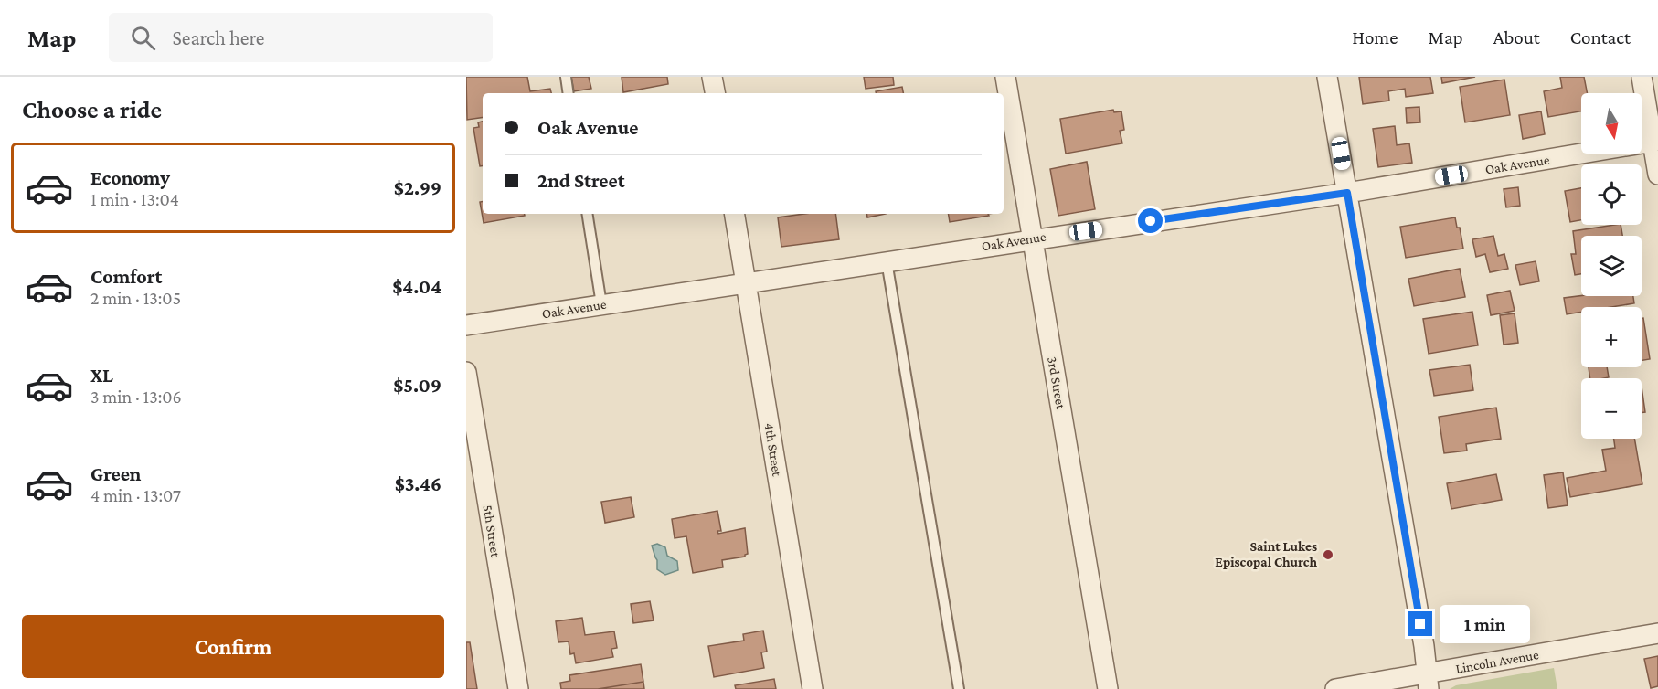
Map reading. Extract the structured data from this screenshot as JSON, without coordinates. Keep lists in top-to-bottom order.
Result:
{
  "streets": {
    "street": [
      "Oak Avenue",
      "3rd Street",
      "4th Street",
      "5th Street",
      "Lincoln Avenue"
    ]
  },
  "crossings": [
    ["Oak Avenue", "3rd Street"],
    ["Oak Avenue", "4th Street"]
  ],
  "places": ["Saint Lukes Episcopal Church"],
  "north": "bottom",
  "page": {
    "header": "Map",
    "search": "Search here",
    "nav": [
      "Home",
      "Map",
      "About",
      "Contact"
    ],
    "heading": "Choose a ride",
    "map_buttons": ["+", "−"],
    "banner": ["Oak Avenue", "2nd Street"],
    "list": [
      {
        "name": "Economy",
        "note": "1 min · 13:04",
        "value": "$2.99"
      },
      {
        "name": "Comfort",
        "note": "2 min · 13:05",
        "value": "$4.04"
      },
      {
        "name": "XL",
        "note": "3 min · 13:06",
        "value": "$5.09"
      },
      {
        "name": "Green",
        "note": "4 min · 13:07",
        "value": "$3.46"
      }
    ],
    "buttons": "Confirm",
    "bubble": "1 min"
  }
}
